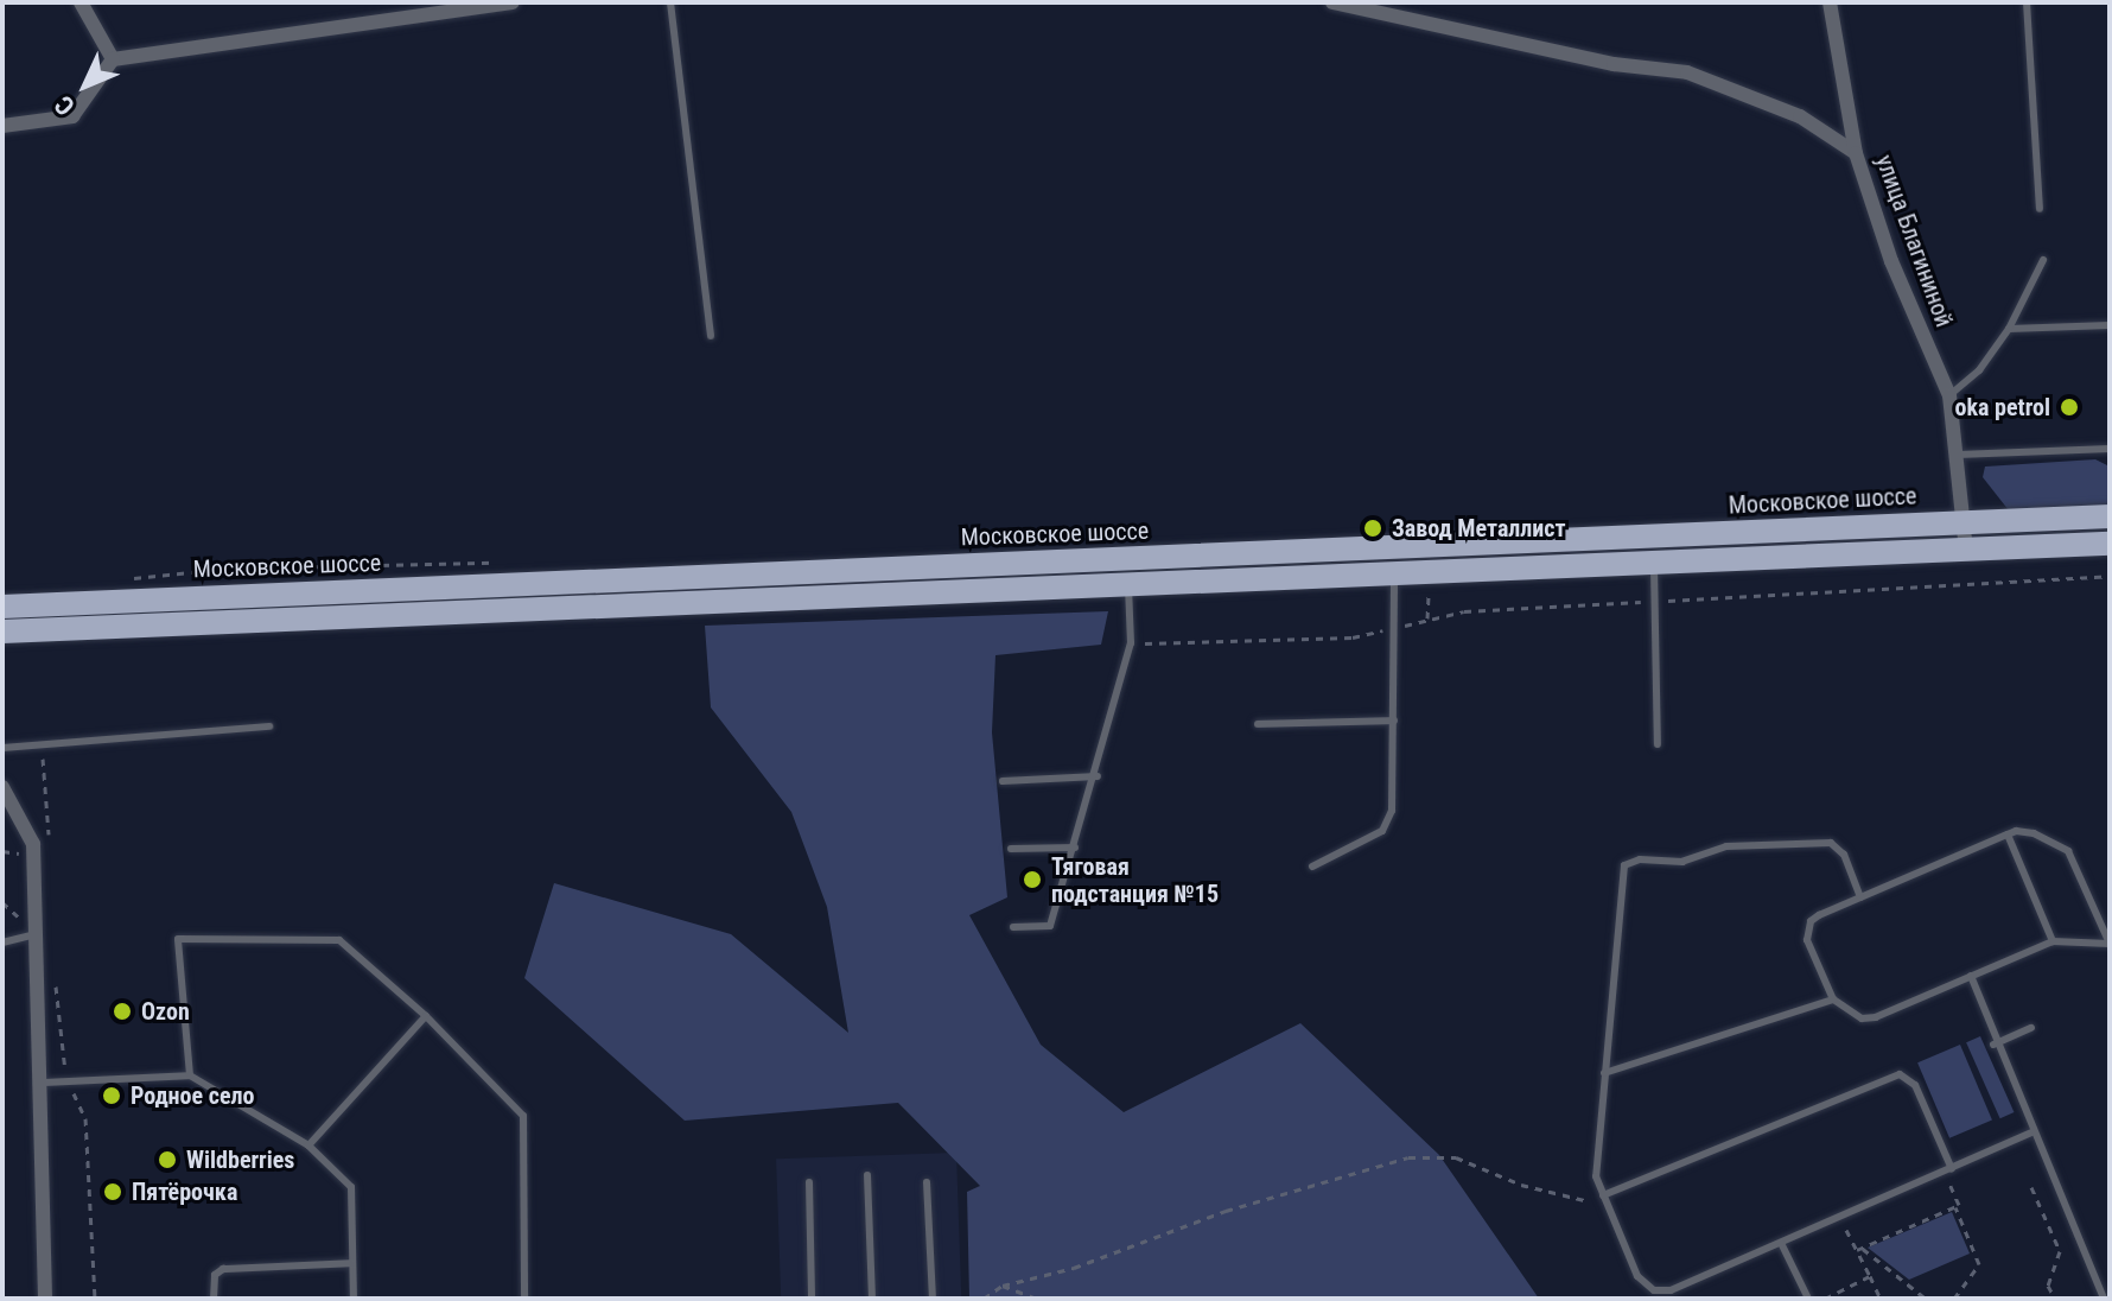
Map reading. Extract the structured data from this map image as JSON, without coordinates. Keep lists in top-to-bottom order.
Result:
{
  "streets": {
    "main road": ["Московское шоссе"],
    "street": ["улица Благининой"]
  },
  "crossings": [
    ["улица Благининой", "Московское шоссе"]
  ],
  "places": [
    "oka petrol",
    "Завод Металлист",
    "Тяговая подстанция №15",
    "Ozon",
    "Родное село",
    "Wildberries",
    "Пятёрочка"
  ],
  "north": "bottom left"
}
